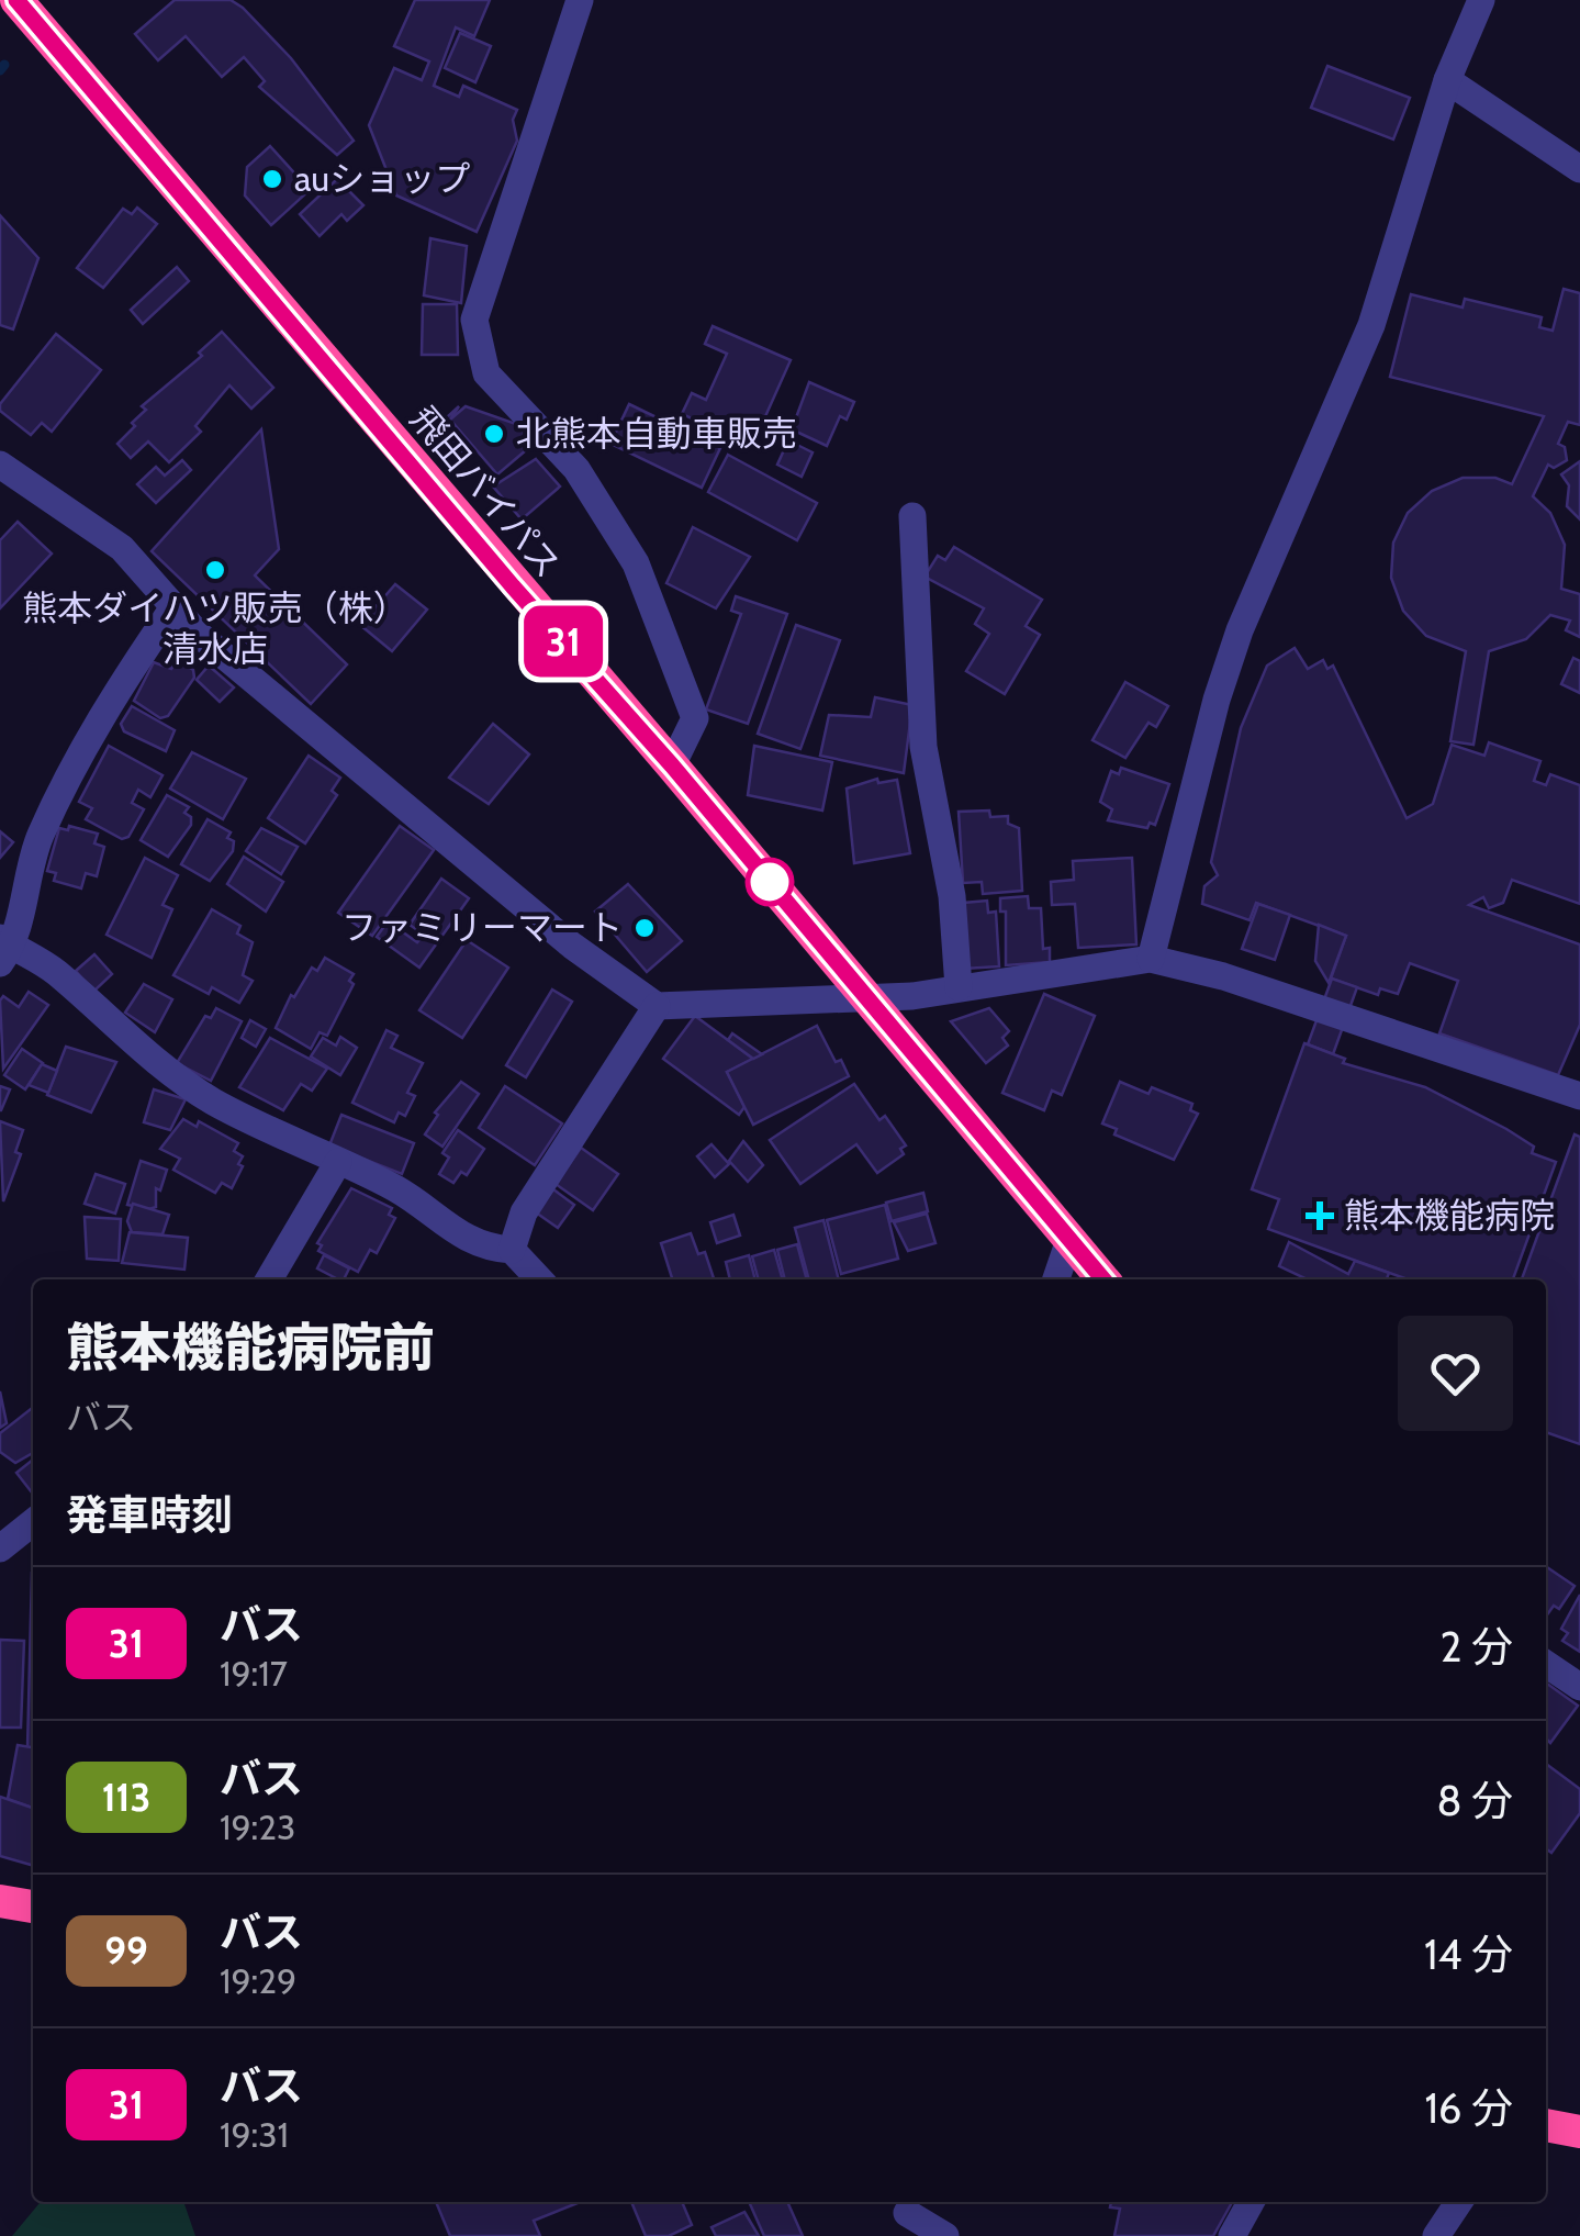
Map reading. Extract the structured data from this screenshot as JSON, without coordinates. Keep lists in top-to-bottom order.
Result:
{
  "streets": {
    "highway": ["飛田バイパス"]
  },
  "places": {
    "other": [
      "auショップ",
      "北熊本自動車販売",
      "熊本ダイハツ販売（株） 清水店",
      "ファミリーマート"
    ],
    "health": ["熊本機能病院"]
  },
  "lines": ["bus line 31"],
  "page": {
    "on_map": "31",
    "heading": [
      ["熊本機能病院前", "バス"],
      "発車時刻"
    ],
    "list": [
      {
        "mark": "31",
        "name": "バス",
        "note": "19:17",
        "value": "2 分"
      },
      {
        "mark": "113",
        "name": "バス",
        "note": "19:23",
        "value": "8 分"
      },
      {
        "mark": "99",
        "name": "バス",
        "note": "19:29",
        "value": "14 分"
      },
      {
        "mark": "31",
        "name": "バス",
        "note": "19:31",
        "value": "16 分"
      }
    ]
  }
}
